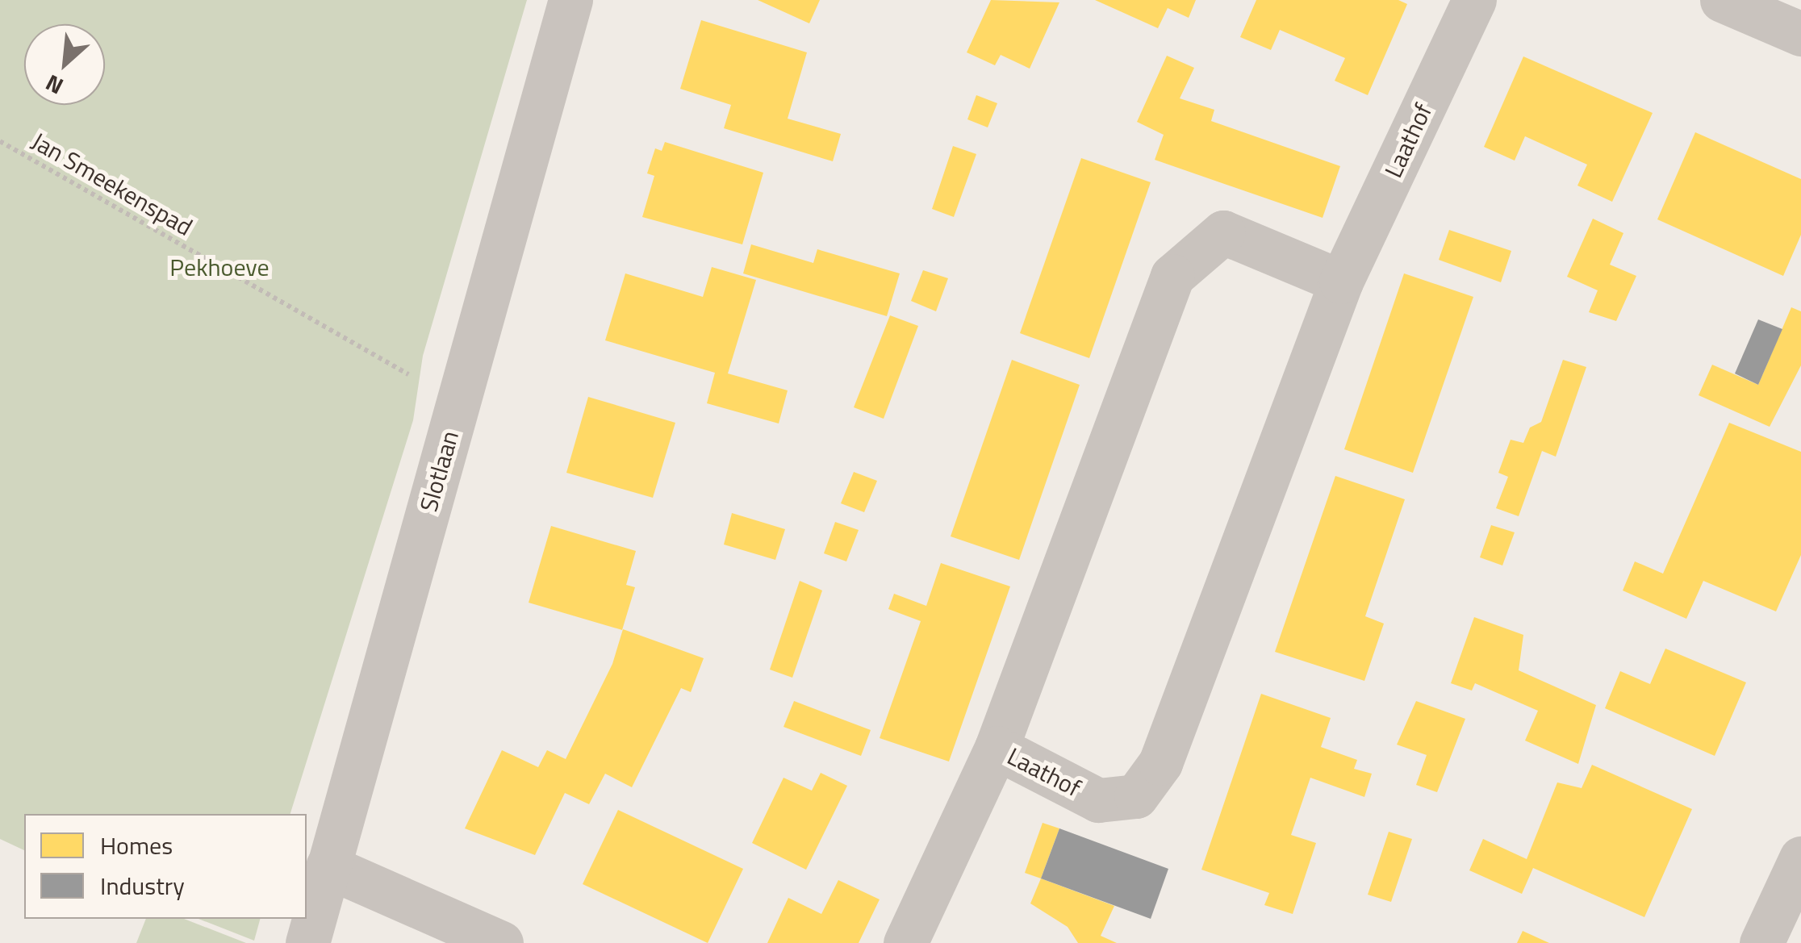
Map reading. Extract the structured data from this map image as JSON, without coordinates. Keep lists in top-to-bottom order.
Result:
{
  "streets": {
    "street": ["Laathof", "Slotlaan"],
    "path": ["Jan Smeekenspad"]
  },
  "crossings": [
    ["Jan Smeekenspad", "Slotlaan"]
  ],
  "parks": ["Pekhoeve"],
  "legend": ["Homes", "Industry"],
  "north": "bottom left"
}
